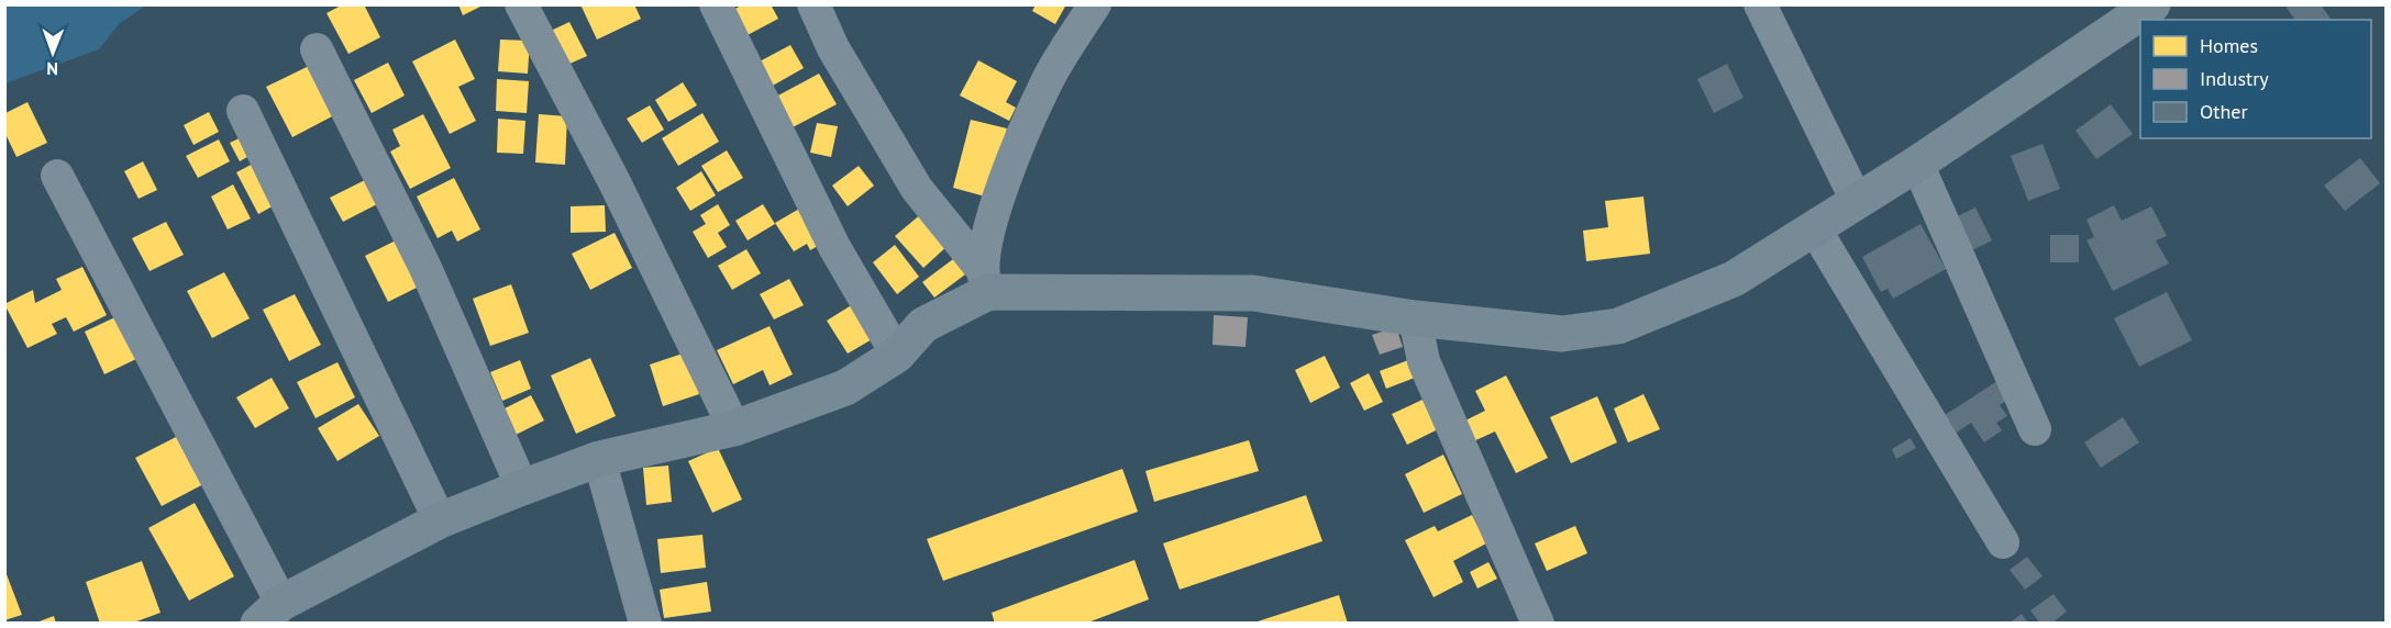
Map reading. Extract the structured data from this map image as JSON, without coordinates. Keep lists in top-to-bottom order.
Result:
{
  "legend": ["Homes", "Industry", "Other"],
  "north": "bottom"
}
